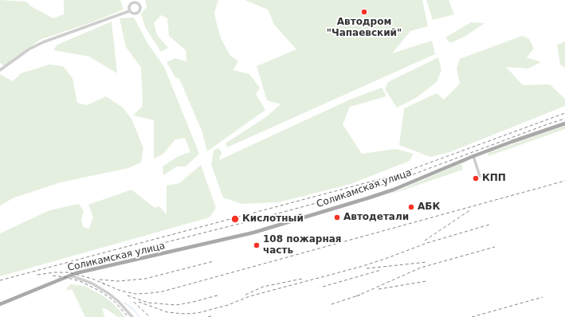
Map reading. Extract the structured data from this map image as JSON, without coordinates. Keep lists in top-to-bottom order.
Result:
{
  "streets": {
    "main road": ["Соликамская улица"]
  },
  "places": [
    "Автодром \"Чапаевский\"",
    "КПП",
    "АБК",
    "Автодетали",
    "Кислотный",
    "108 пожарная часть"
  ]
}
